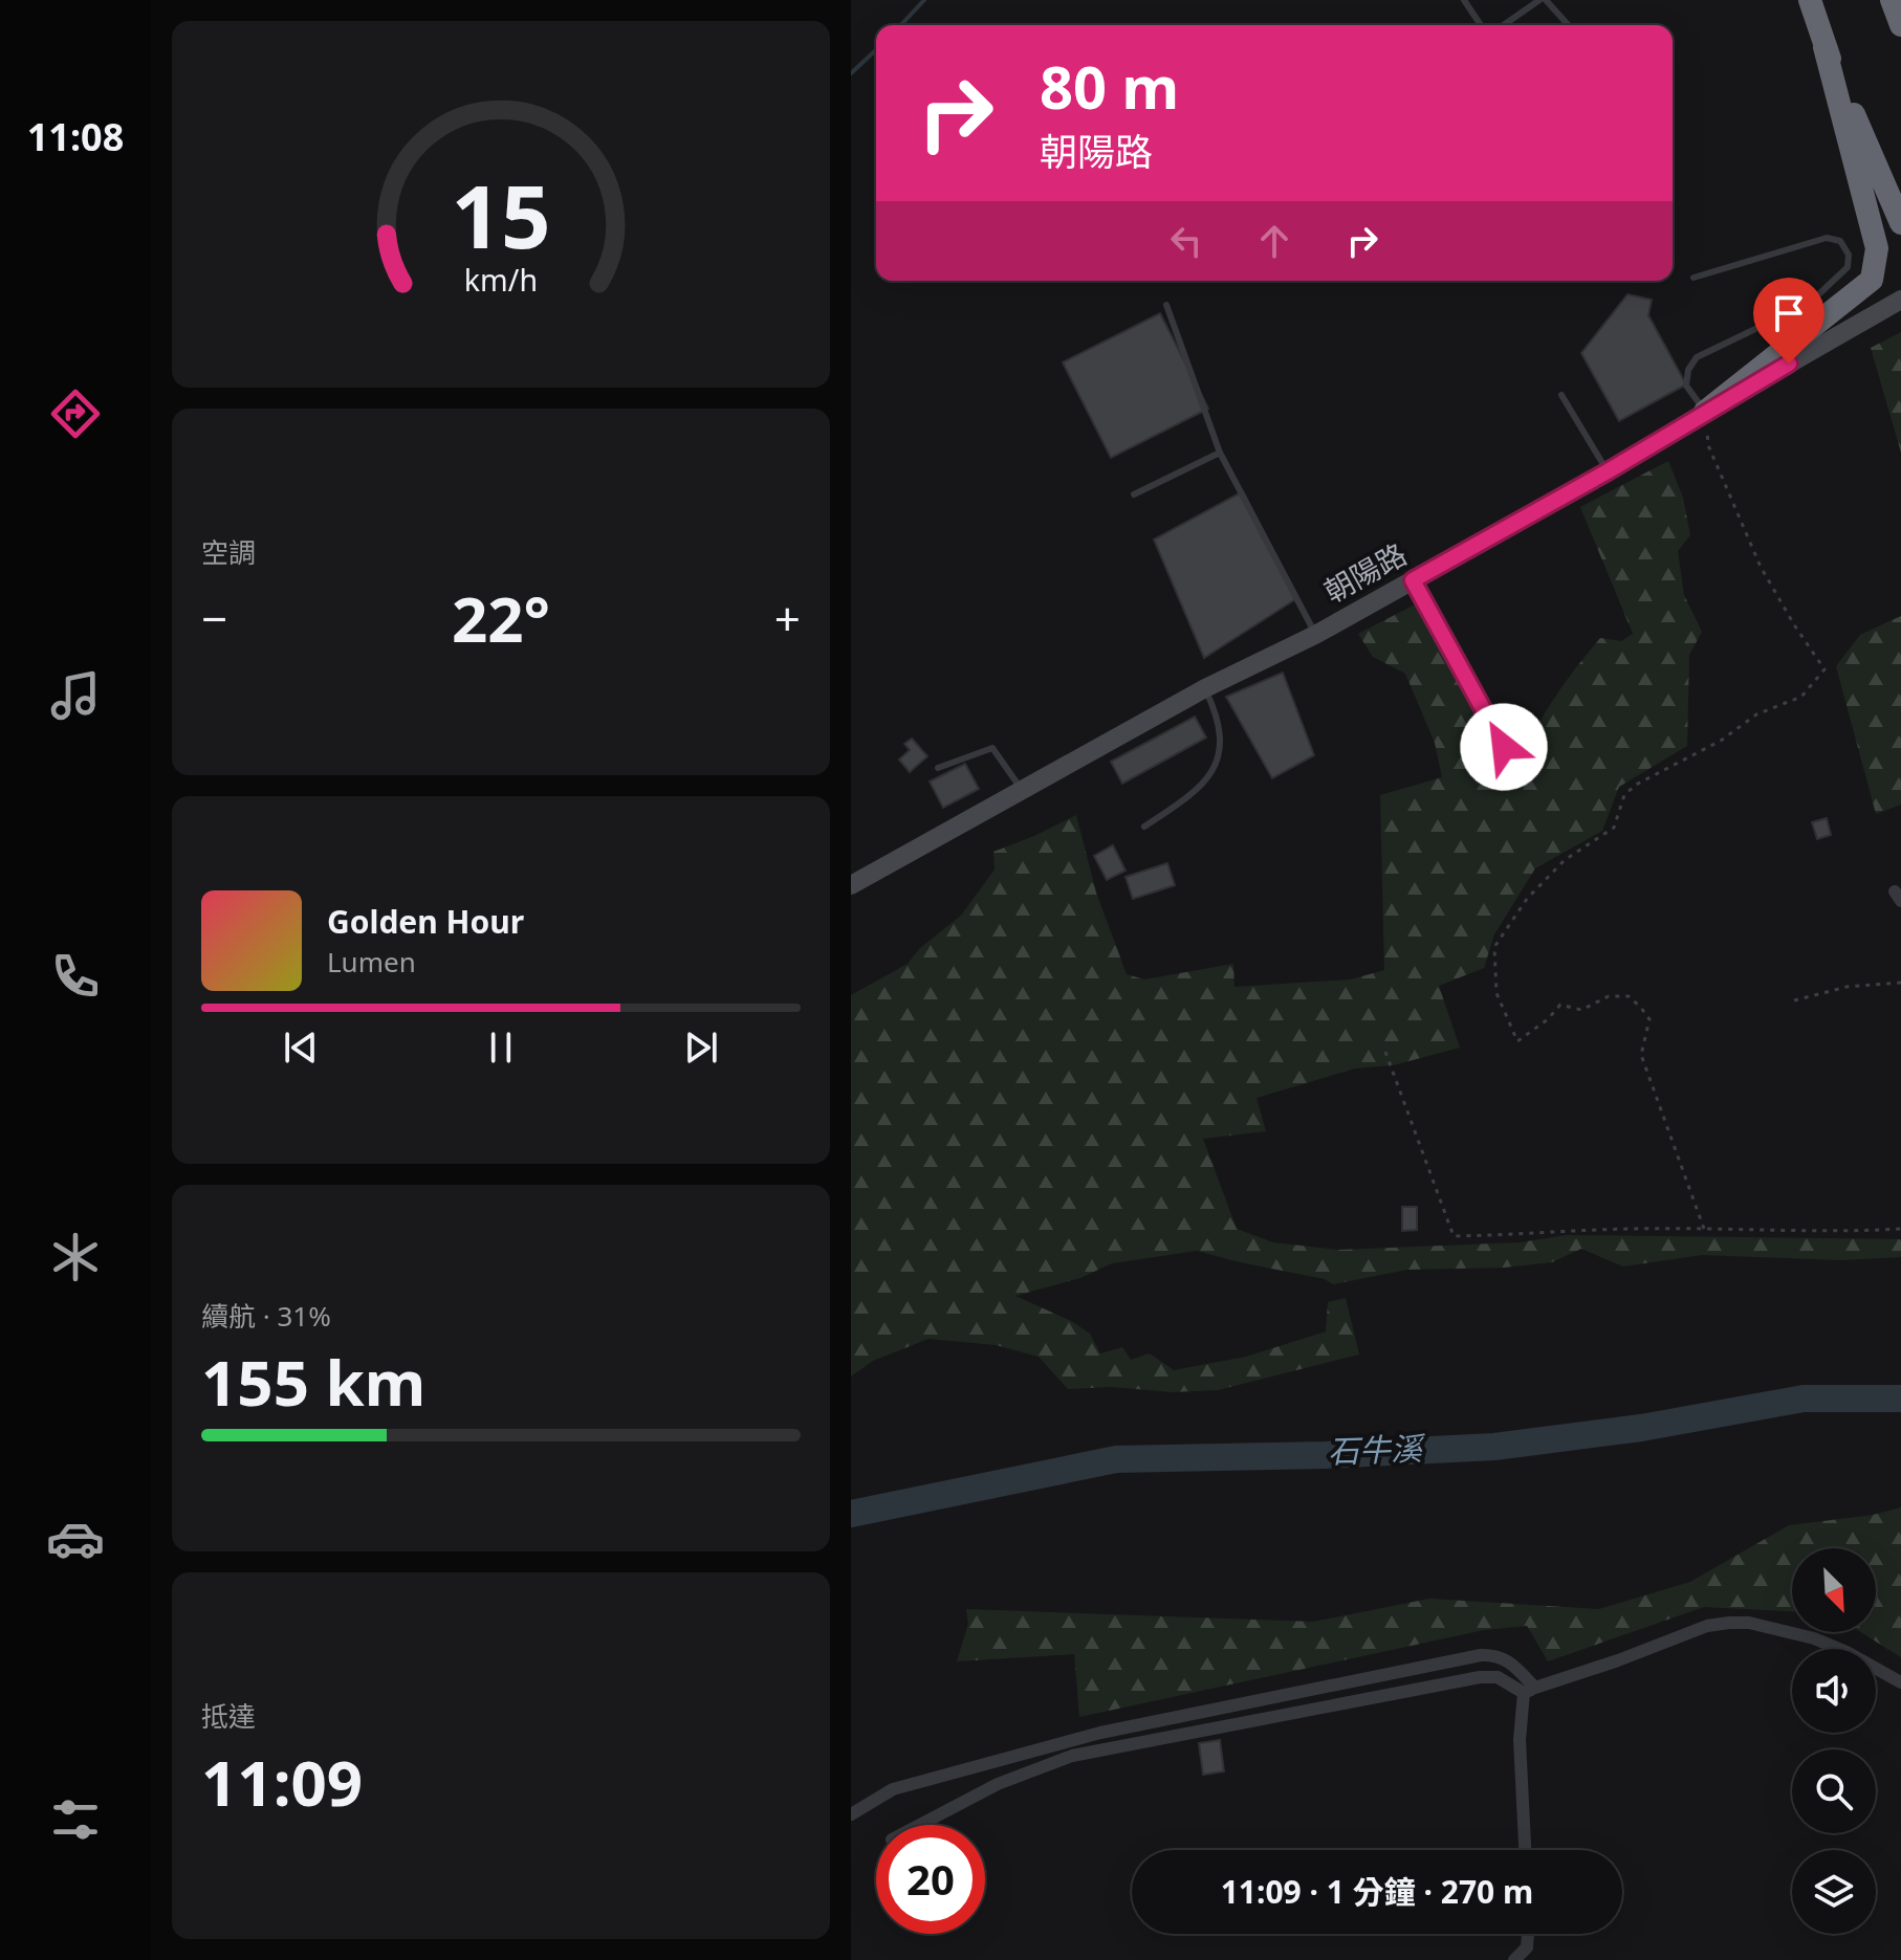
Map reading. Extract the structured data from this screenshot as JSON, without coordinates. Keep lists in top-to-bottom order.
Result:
{
  "streets": {
    "main road": ["朝陽路"]
  },
  "water": ["石牛溪"],
  "north": "bottom right",
  "page": {
    "tabs": "11:08",
    "turn": ["80 m", "朝陽路"],
    "tile": [
      "空調",
      ["續航 · 31%", "155 km"],
      ["抵達", "11:09"]
    ],
    "heat": ["−", "22°", "+"],
    "song": ["Golden Hour", "Lumen"],
    "limit": "20",
    "trip": "11:09 · 1 分鐘 · 270 m",
    "gauge": ["15", "km/h"]
  }
}
